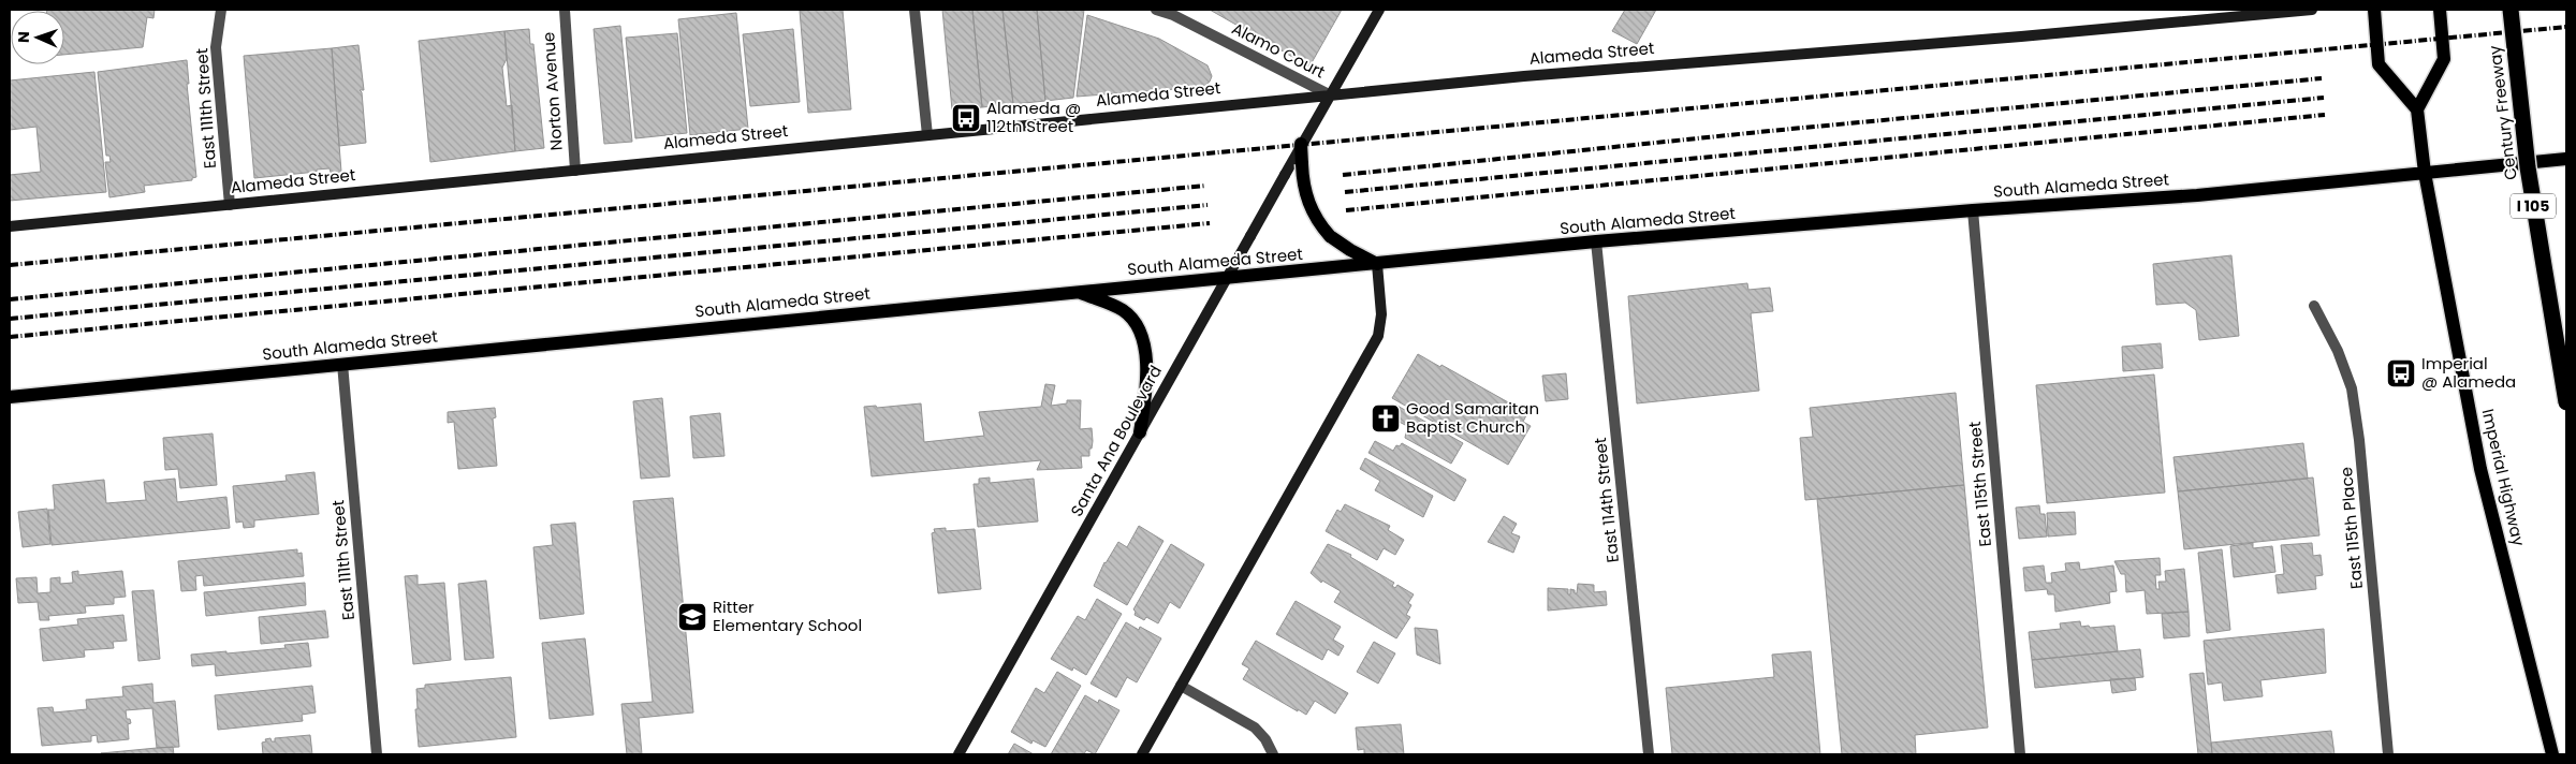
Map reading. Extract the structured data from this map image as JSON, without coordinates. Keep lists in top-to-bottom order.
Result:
{
  "streets": {
    "highway": ["Century Freeway", "I 105"],
    "main road": ["South Alameda Street", "Imperial Highway"],
    "street": [
      "Alamo Court",
      "Alameda Street",
      "Norton Avenue",
      "East 111th Street",
      "Santa Ana Boulevard",
      "East 115th Street",
      "East 114th Street",
      "East 115th Place"
    ]
  },
  "crossings": [
    ["Alamo Court", "Alameda Street"],
    ["Alamo Court", "Santa Ana Boulevard"],
    ["Alameda Street", "Norton Avenue"],
    ["Alameda Street", "East 111th Street"],
    ["Alameda Street", "Santa Ana Boulevard"],
    ["East 111th Street", "South Alameda Street"],
    ["South Alameda Street", "Santa Ana Boulevard"],
    ["South Alameda Street", "Imperial Highway"],
    ["South Alameda Street", "East 115th Street"],
    ["South Alameda Street", "East 114th Street"]
  ],
  "places": {
    "bus stop": ["Alameda @ 112th Street", "Imperial @ Alameda"],
    "church": ["Good Samaritan Baptist Church"],
    "school or university": ["Ritter Elementary School"]
  },
  "north": "left"
}
